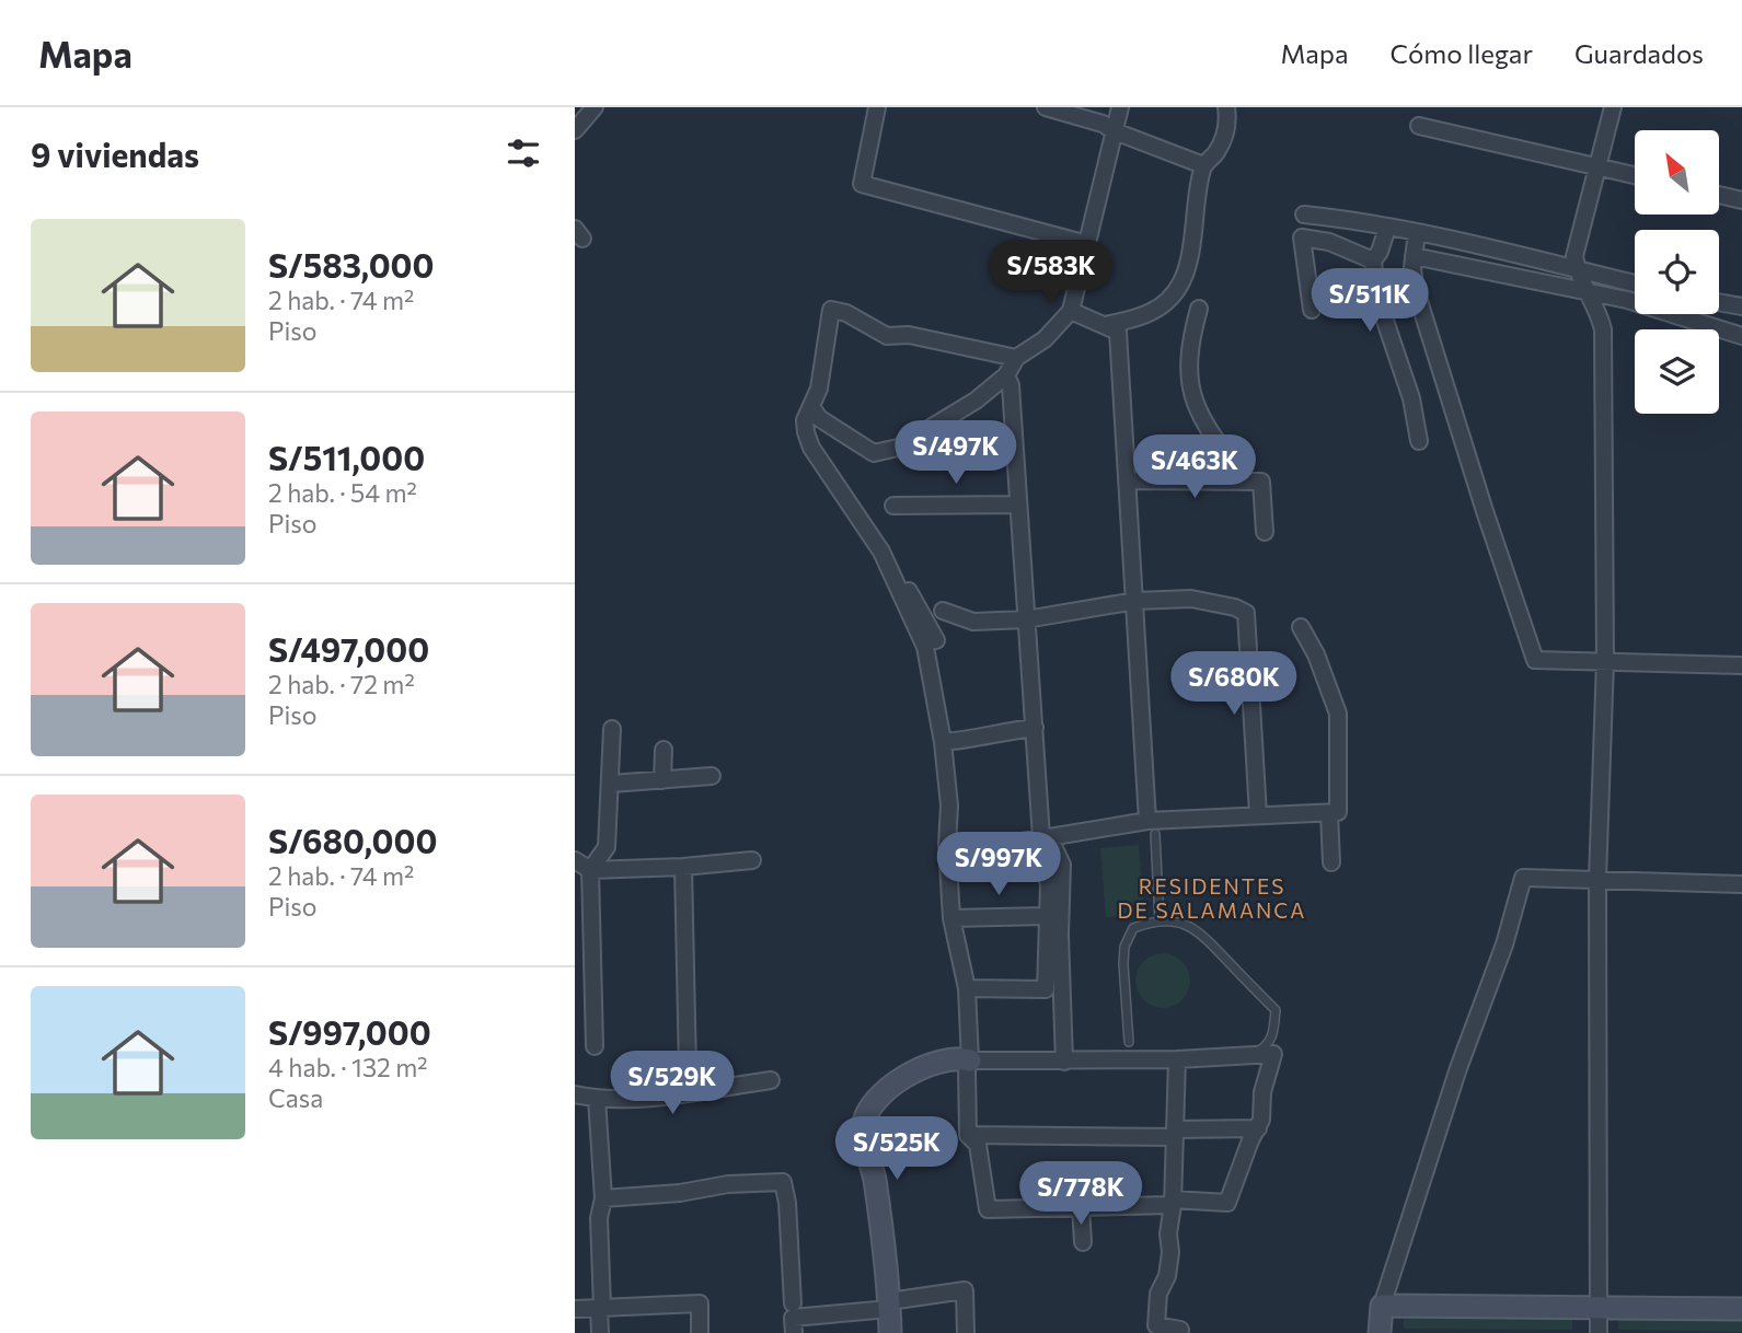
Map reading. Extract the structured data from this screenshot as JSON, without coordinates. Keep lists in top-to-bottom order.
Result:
{
  "districts": ["RESIDENTES DE SALAMANCA"],
  "north": "top left",
  "page": {
    "header": "Mapa",
    "nav": ["Mapa", "Cómo llegar", "Guardados"],
    "heading": "9 viviendas",
    "list": [
      {
        "name": "S/583,000",
        "note": "2 hab. · 74 m² · Piso"
      },
      {
        "name": "S/511,000",
        "note": "2 hab. · 54 m² · Piso"
      },
      {
        "name": "S/497,000",
        "note": "2 hab. · 72 m² · Piso"
      },
      {
        "name": "S/680,000",
        "note": "2 hab. · 74 m² · Piso"
      },
      {
        "name": "S/997,000",
        "note": "4 hab. · 132 m² · Casa"
      }
    ],
    "price": [
      "S/583K",
      "S/511K",
      "S/497K",
      "S/463K",
      "S/680K",
      "S/997K",
      "S/529K",
      "S/525K",
      "S/778K"
    ]
  }
}
